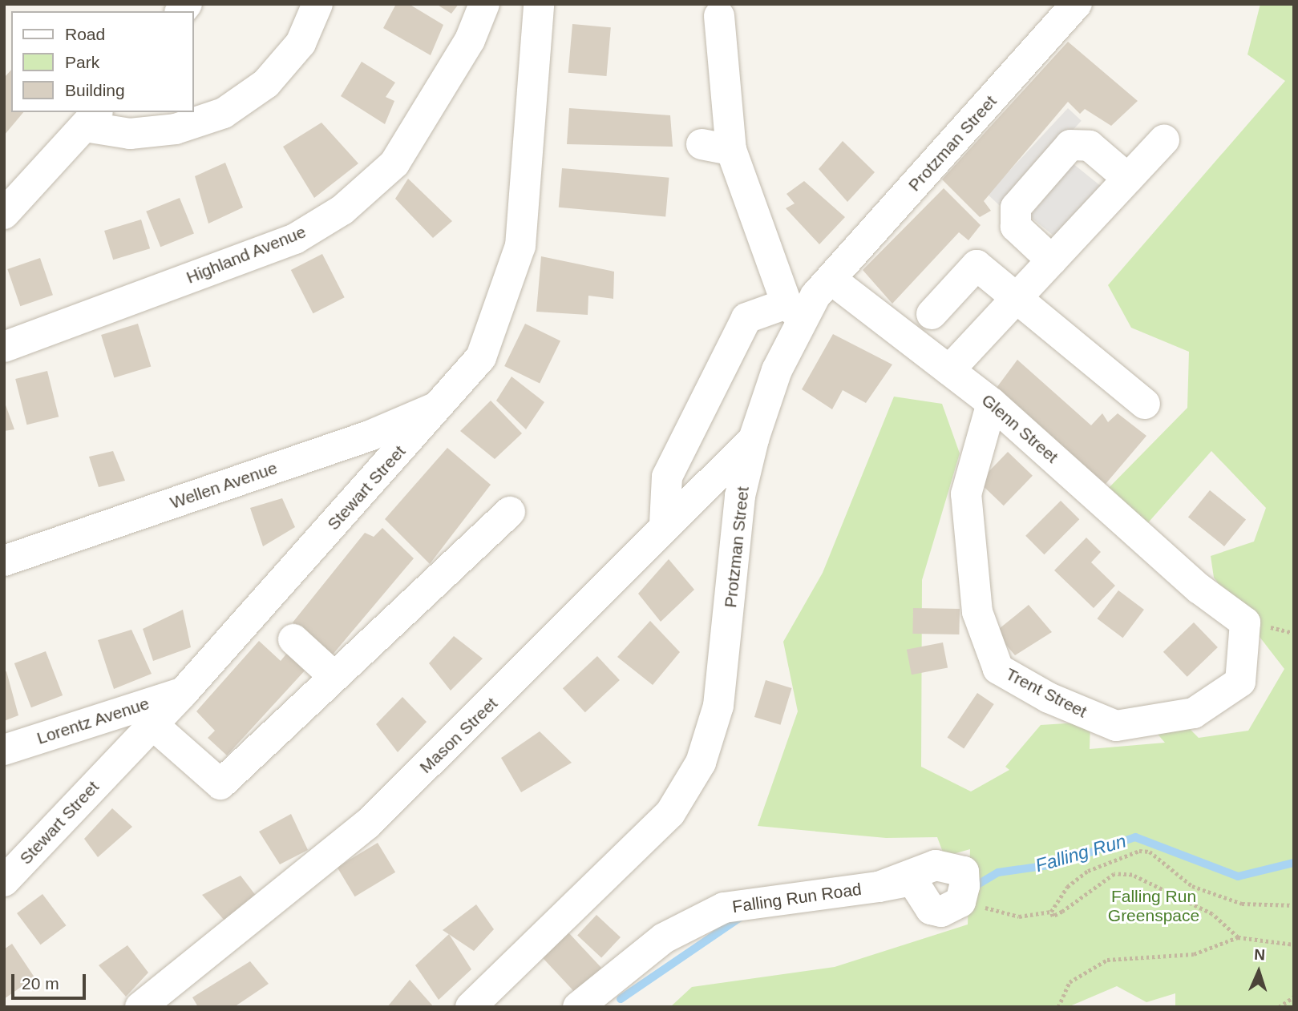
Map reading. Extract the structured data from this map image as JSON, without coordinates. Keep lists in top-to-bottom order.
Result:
{
  "streets": {
    "street": [
      "Protzman Street",
      "Highland Avenue",
      "Glenn Street",
      "Wellen Avenue",
      "Stewart Street",
      "Trent Street",
      "Lorentz Avenue",
      "Mason Street",
      "Falling Run Road"
    ]
  },
  "crossings": [
    ["Protzman Street", "Glenn Street"],
    ["Protzman Street", "Mason Street"],
    ["Glenn Street", "Trent Street"],
    ["Wellen Avenue", "Stewart Street"],
    ["Stewart Street", "Lorentz Avenue"]
  ],
  "water": ["Falling Run"],
  "parks": ["Falling Run Greenspace"],
  "legend": ["Road", "Park", "Building"],
  "scale_bar": "20 m",
  "north": "top"
}
